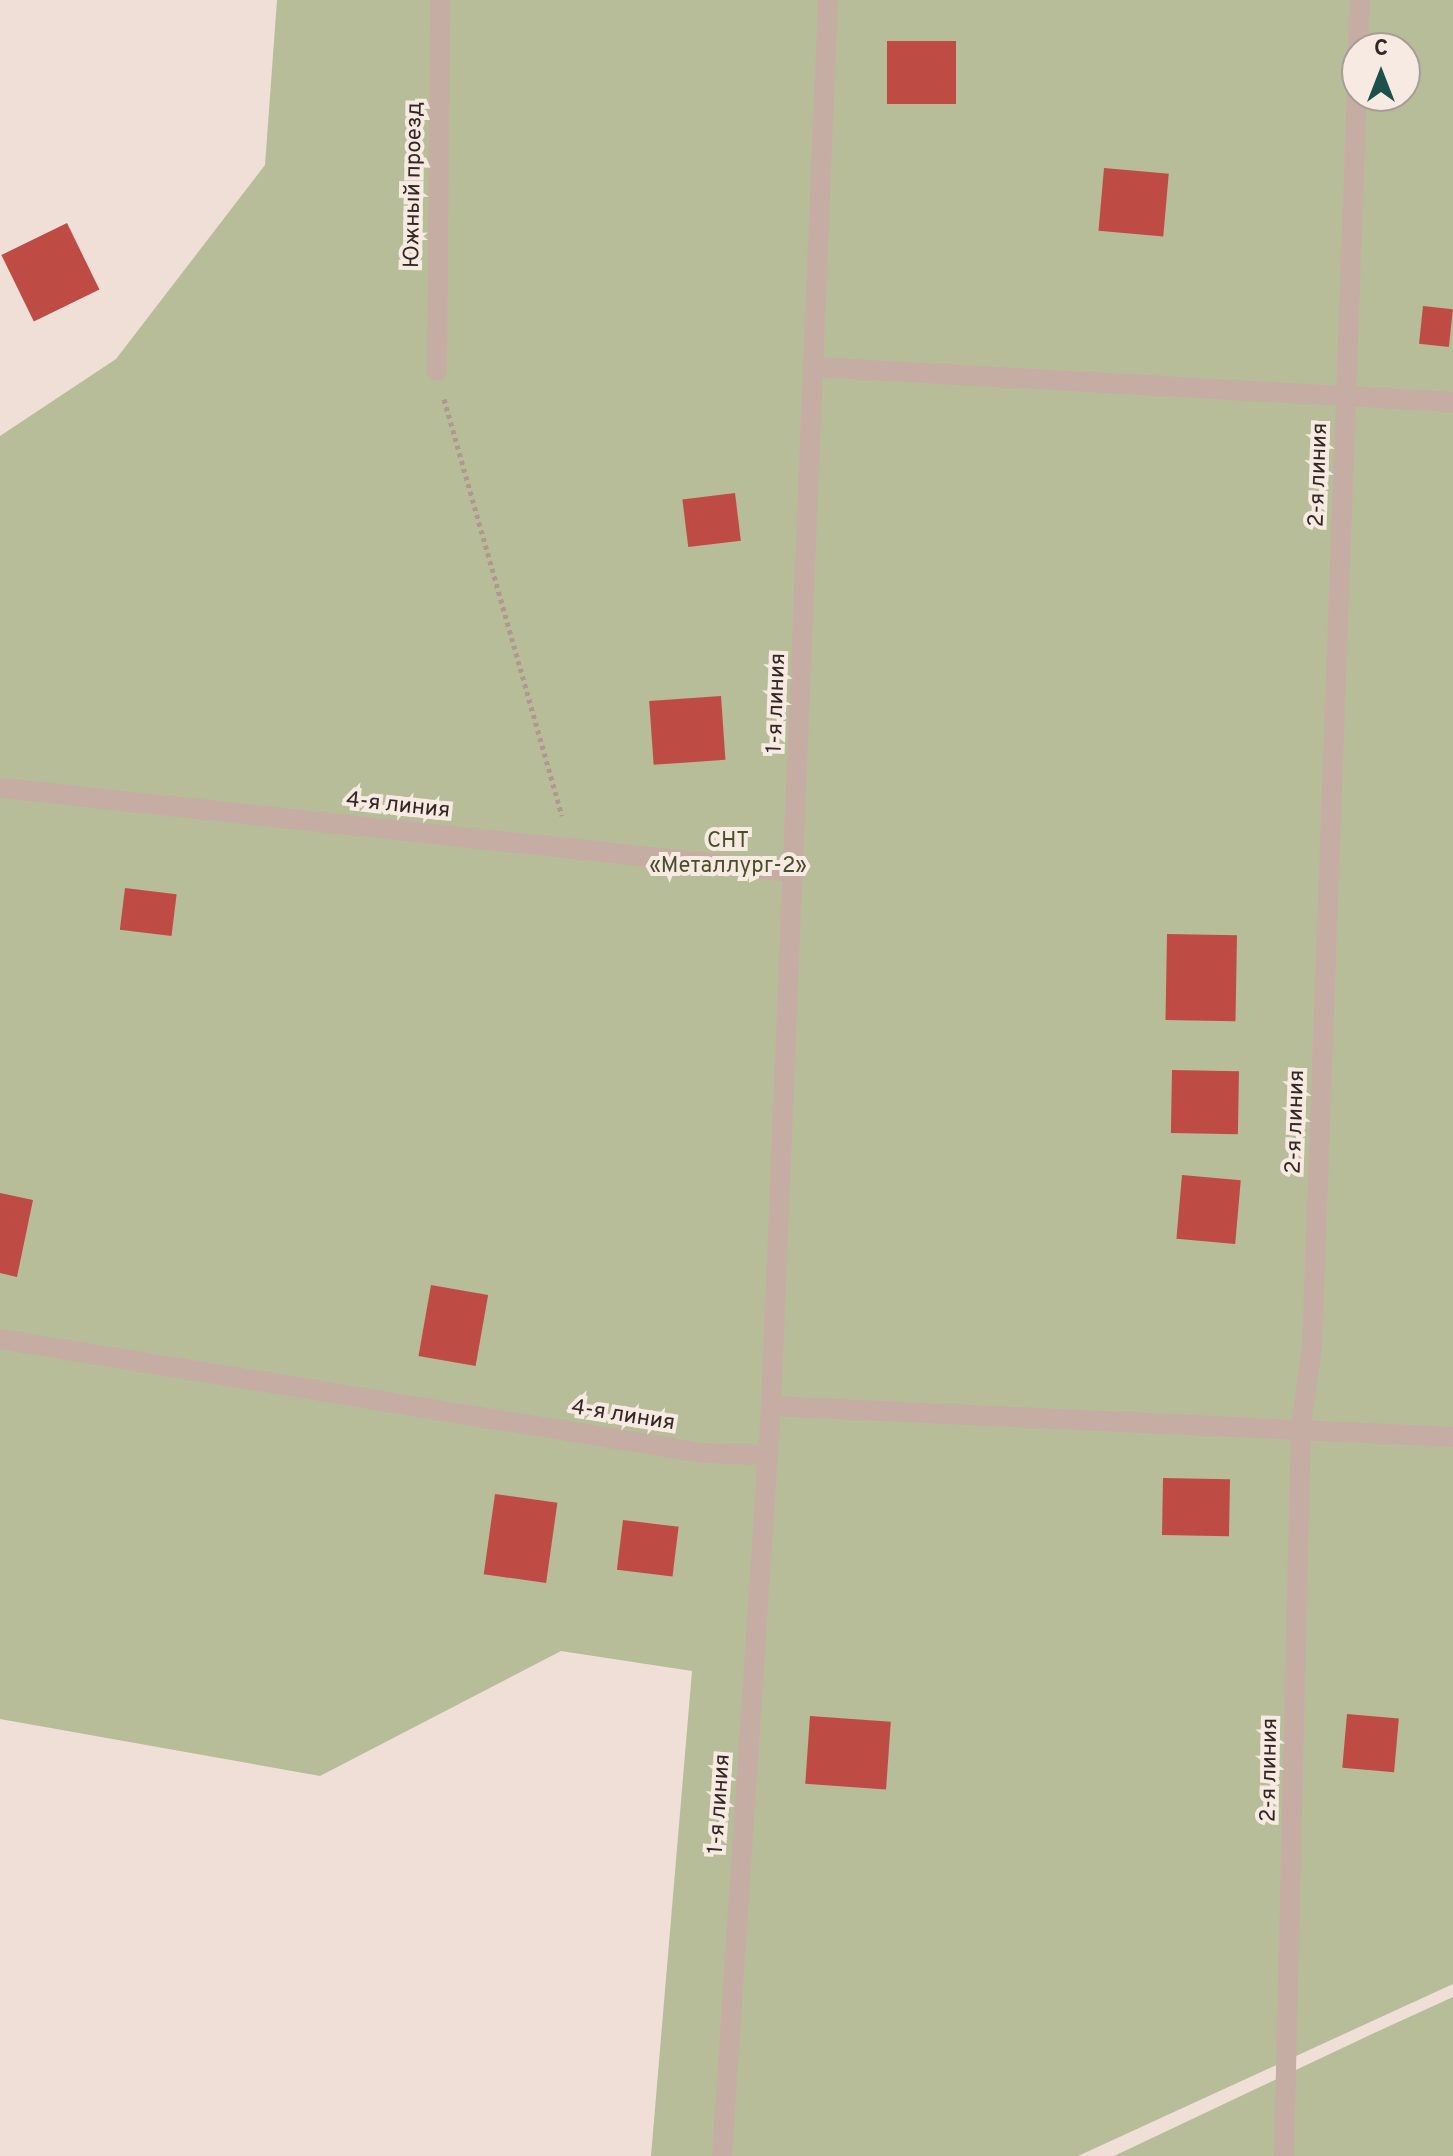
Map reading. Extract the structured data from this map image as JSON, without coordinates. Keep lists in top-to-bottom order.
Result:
{
  "streets": {
    "lane": [
      "Южный проезд",
      "2-я линия",
      "1-я линия",
      "4-я линия"
    ]
  },
  "crossings": [
    ["1-я линия", "4-я линия"]
  ],
  "parks": ["СНТ «Металлург-2»"],
  "north": "top"
}
